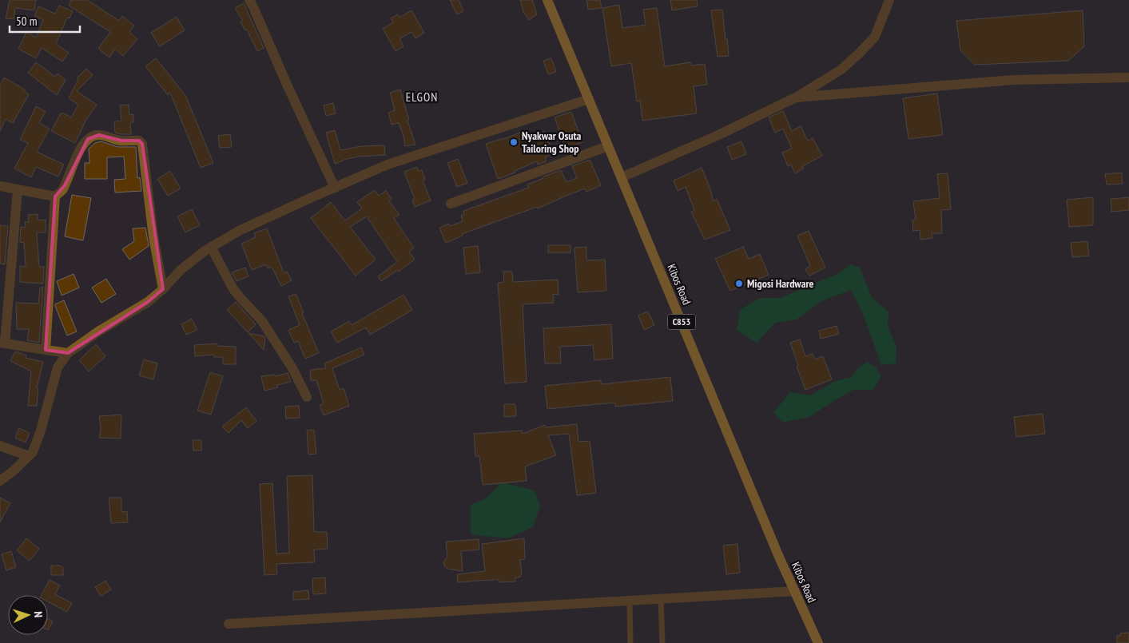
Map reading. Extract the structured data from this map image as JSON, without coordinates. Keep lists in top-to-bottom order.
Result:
{
  "streets": {
    "main road": ["Kibos Road", "C853"]
  },
  "districts": ["ELGON"],
  "places": ["Nyakwar Osuta Tailoring Shop", "Migosi Hardware"],
  "scale_bar": "50 m",
  "north": "right"
}
